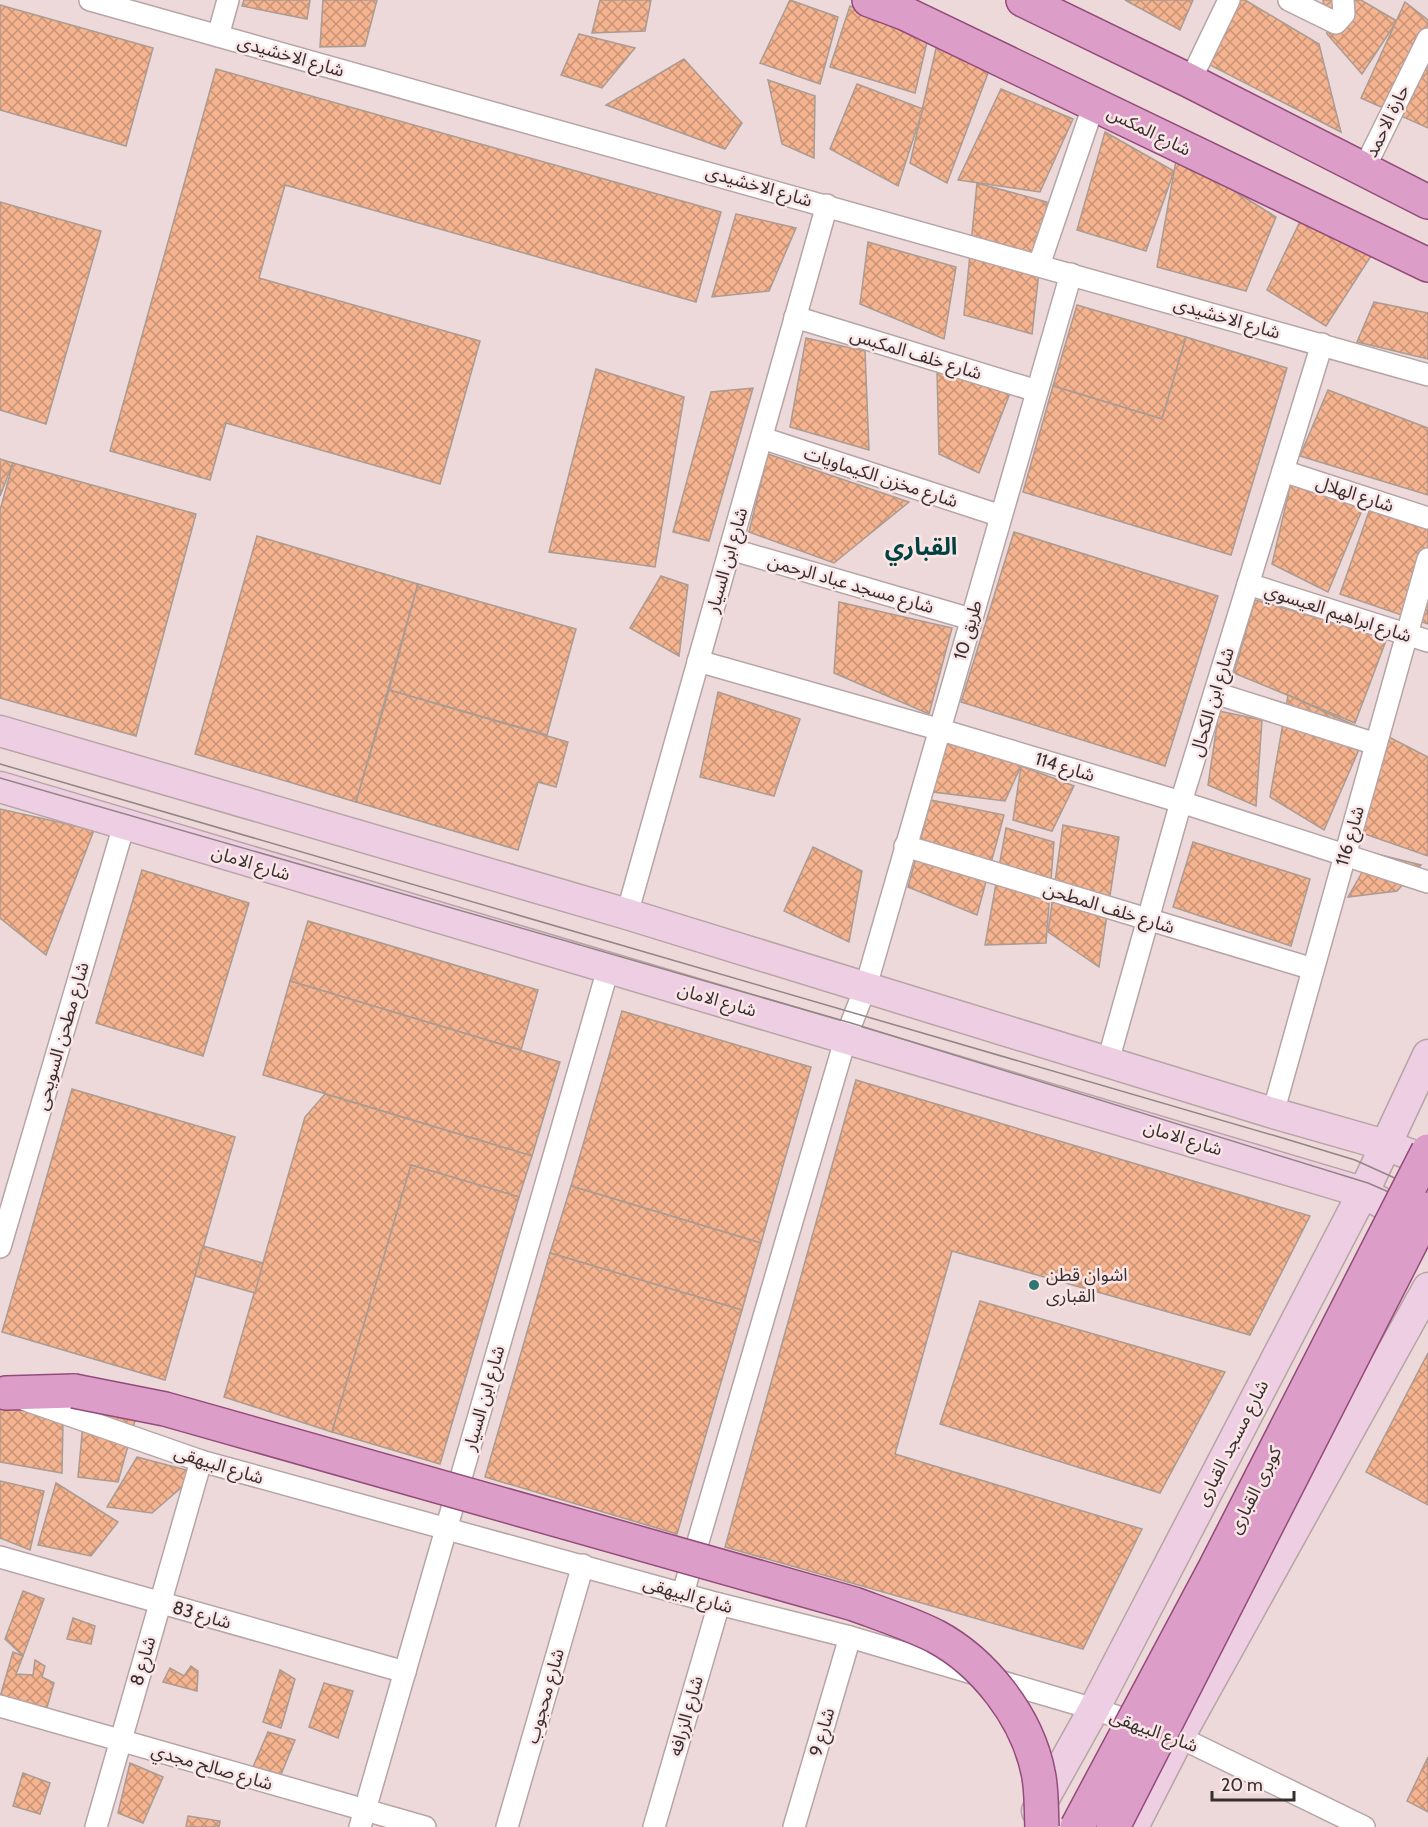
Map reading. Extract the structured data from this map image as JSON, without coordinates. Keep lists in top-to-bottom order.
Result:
{
  "streets": {
    "main road": ["شارع المكس", "كوبرى القبارى"],
    "street": [
      "شارع الاخشيدى",
      "حارة الاحمد",
      "شارع خلف المكبس",
      "شارع مخزن الكيماويات",
      "شارع الهلال",
      "شارع ابن السيار",
      "شارع مسجد عباد الرحمن",
      "شارع ابراهيم العيسوي",
      "طريق 10",
      "شارع ابن الكحال",
      "شارع 114",
      "شارع 116",
      "شارع الامان",
      "شارع خلف المطحن",
      "شارع مطحن السويحى",
      "شارع مسجد القبارى",
      "شارع البيهقى",
      "شارع 83",
      "شارع 8",
      "شارع محجوب",
      "شارع الزرافه",
      "شارع 9",
      "شارع صالح مجدي"
    ]
  },
  "crossings": [
    ["شارع الاخشيدى", "شارع ابن السيار"],
    ["شارع الاخشيدى", "طريق 10"],
    ["شارع الاخشيدى", "شارع ابن الكحال"],
    ["شارع خلف المكبس", "شارع ابن السيار"],
    ["شارع خلف المكبس", "طريق 10"],
    ["شارع مخزن الكيماويات", "شارع ابن السيار"],
    ["شارع مخزن الكيماويات", "طريق 10"],
    ["شارع الهلال", "شارع ابن الكحال"],
    ["شارع ابن السيار", "شارع مسجد عباد الرحمن"],
    ["شارع ابن السيار", "شارع 114"],
    ["شارع ابن السيار", "شارع الامان"],
    ["شارع ابن السيار", "شارع البيهقى"],
    ["شارع ابن السيار", "شارع 83"],
    ["شارع ابن السيار", "شارع صالح مجدي"],
    ["شارع مسجد عباد الرحمن", "طريق 10"],
    ["شارع ابراهيم العيسوي", "شارع ابن الكحال"],
    ["شارع ابراهيم العيسوي", "شارع 116"],
    ["طريق 10", "شارع 114"],
    ["طريق 10", "شارع الامان"],
    ["طريق 10", "شارع خلف المطحن"],
    ["طريق 10", "شارع البيهقى"],
    ["شارع ابن الكحال", "شارع 114"],
    ["شارع ابن الكحال", "شارع خلف المطحن"],
    ["شارع 114", "شارع 116"],
    ["شارع 116", "شارع خلف المطحن"],
    ["شارع الامان", "شارع مطحن السويحى"],
    ["شارع الامان", "شارع مسجد القبارى"],
    ["شارع مسجد القبارى", "شارع البيهقى"],
    ["شارع البيهقى", "شارع 8"],
    ["شارع البيهقى", "شارع محجوب"],
    ["شارع البيهقى", "شارع الزرافه"],
    ["شارع البيهقى", "شارع 9"],
    ["شارع 83", "شارع 8"],
    ["شارع 8", "شارع صالح مجدي"]
  ],
  "districts": ["القباري"],
  "places": ["اشوان قطن القبارى"],
  "scale_bar": "20 m"
}
